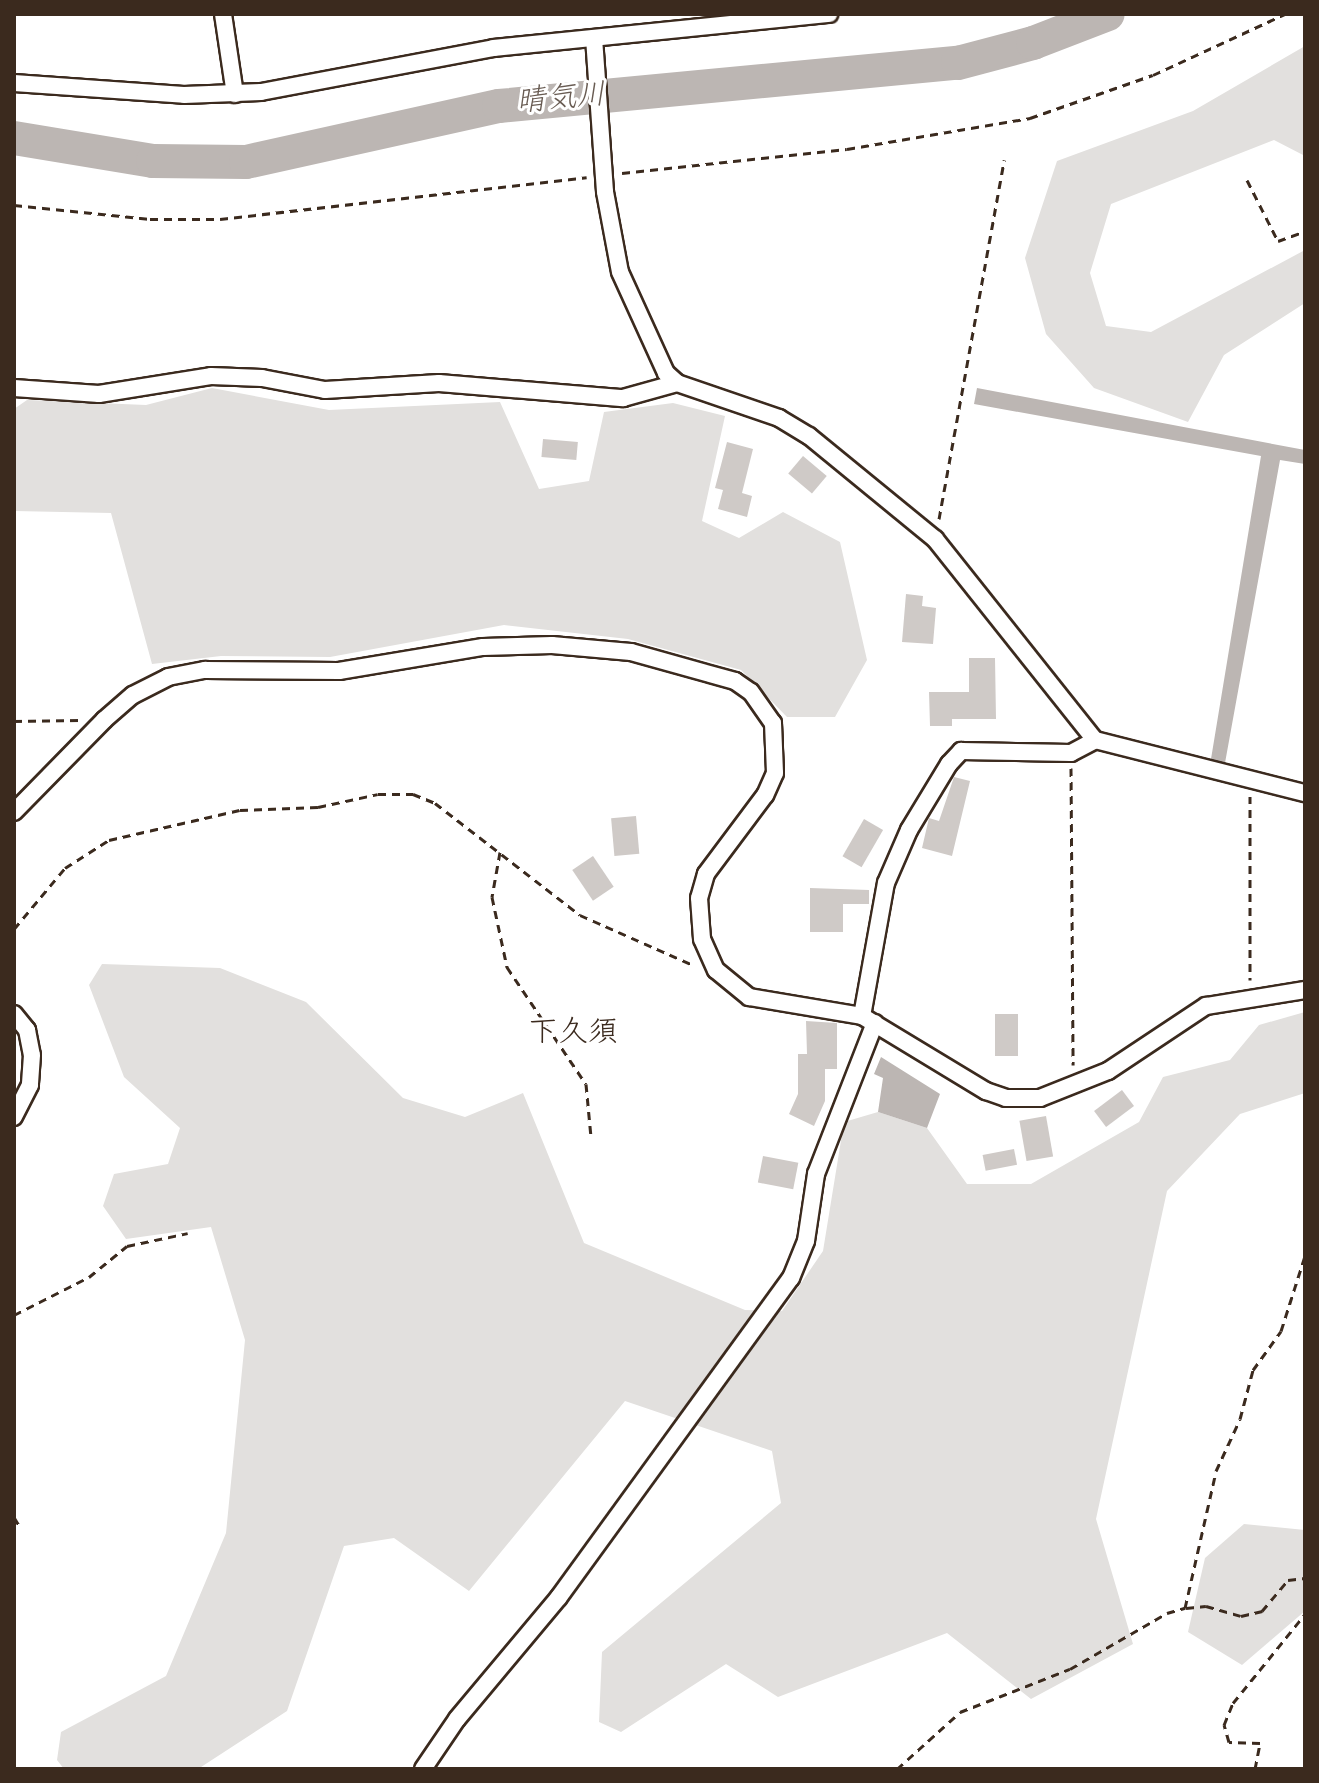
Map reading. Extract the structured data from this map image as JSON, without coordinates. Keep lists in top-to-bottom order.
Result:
{
  "districts": ["下久須"],
  "water": ["晴気川"]
}
